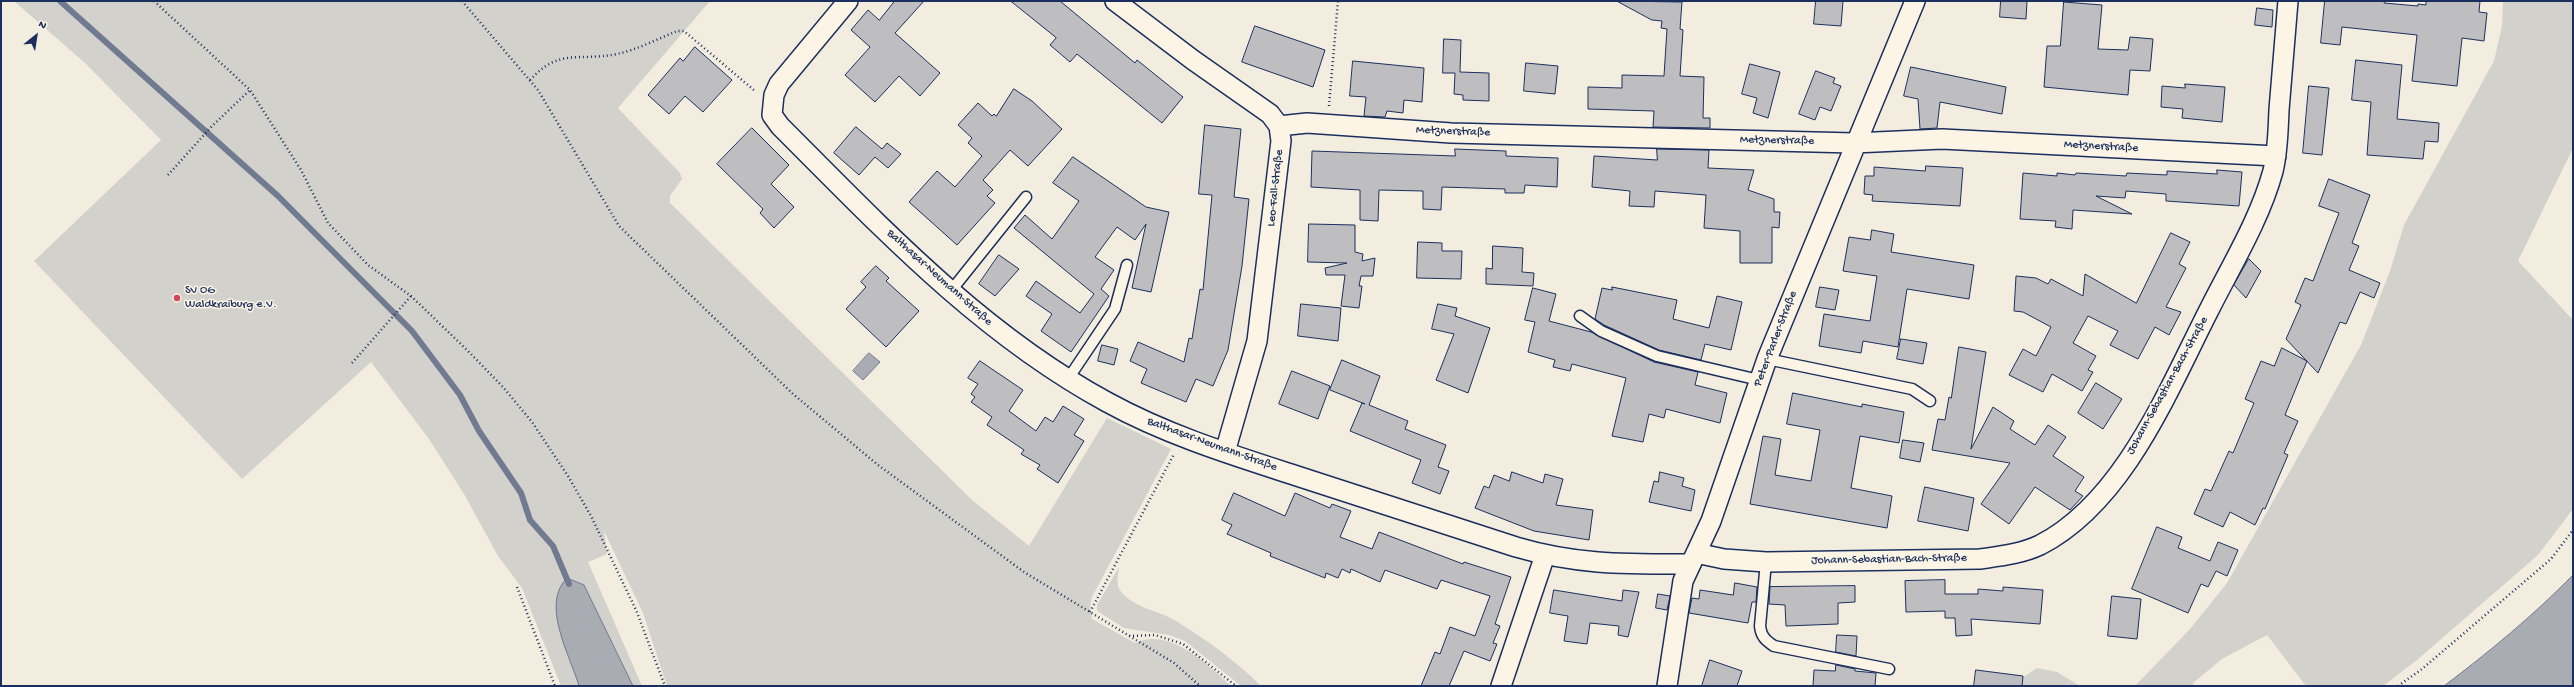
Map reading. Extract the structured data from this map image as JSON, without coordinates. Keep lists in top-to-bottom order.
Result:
{
  "streets": {
    "street": [
      "Metznerstraße",
      "Leo-Fall-Straße",
      "Balthasar-Neumann-Straße",
      "Peter-Parler-Straße",
      "Johann-Sebastian-Bach-Straße"
    ]
  },
  "crossings": [
    ["Metznerstraße", "Leo-Fall-Straße"],
    ["Metznerstraße", "Peter-Parler-Straße"],
    ["Metznerstraße", "Johann-Sebastian-Bach-Straße"],
    ["Leo-Fall-Straße", "Balthasar-Neumann-Straße"],
    ["Balthasar-Neumann-Straße", "Peter-Parler-Straße"],
    ["Balthasar-Neumann-Straße", "Johann-Sebastian-Bach-Straße"],
    ["Peter-Parler-Straße", "Johann-Sebastian-Bach-Straße"]
  ],
  "places": ["SV OG Waldkraiburg e.V."],
  "north": "top right"
}
